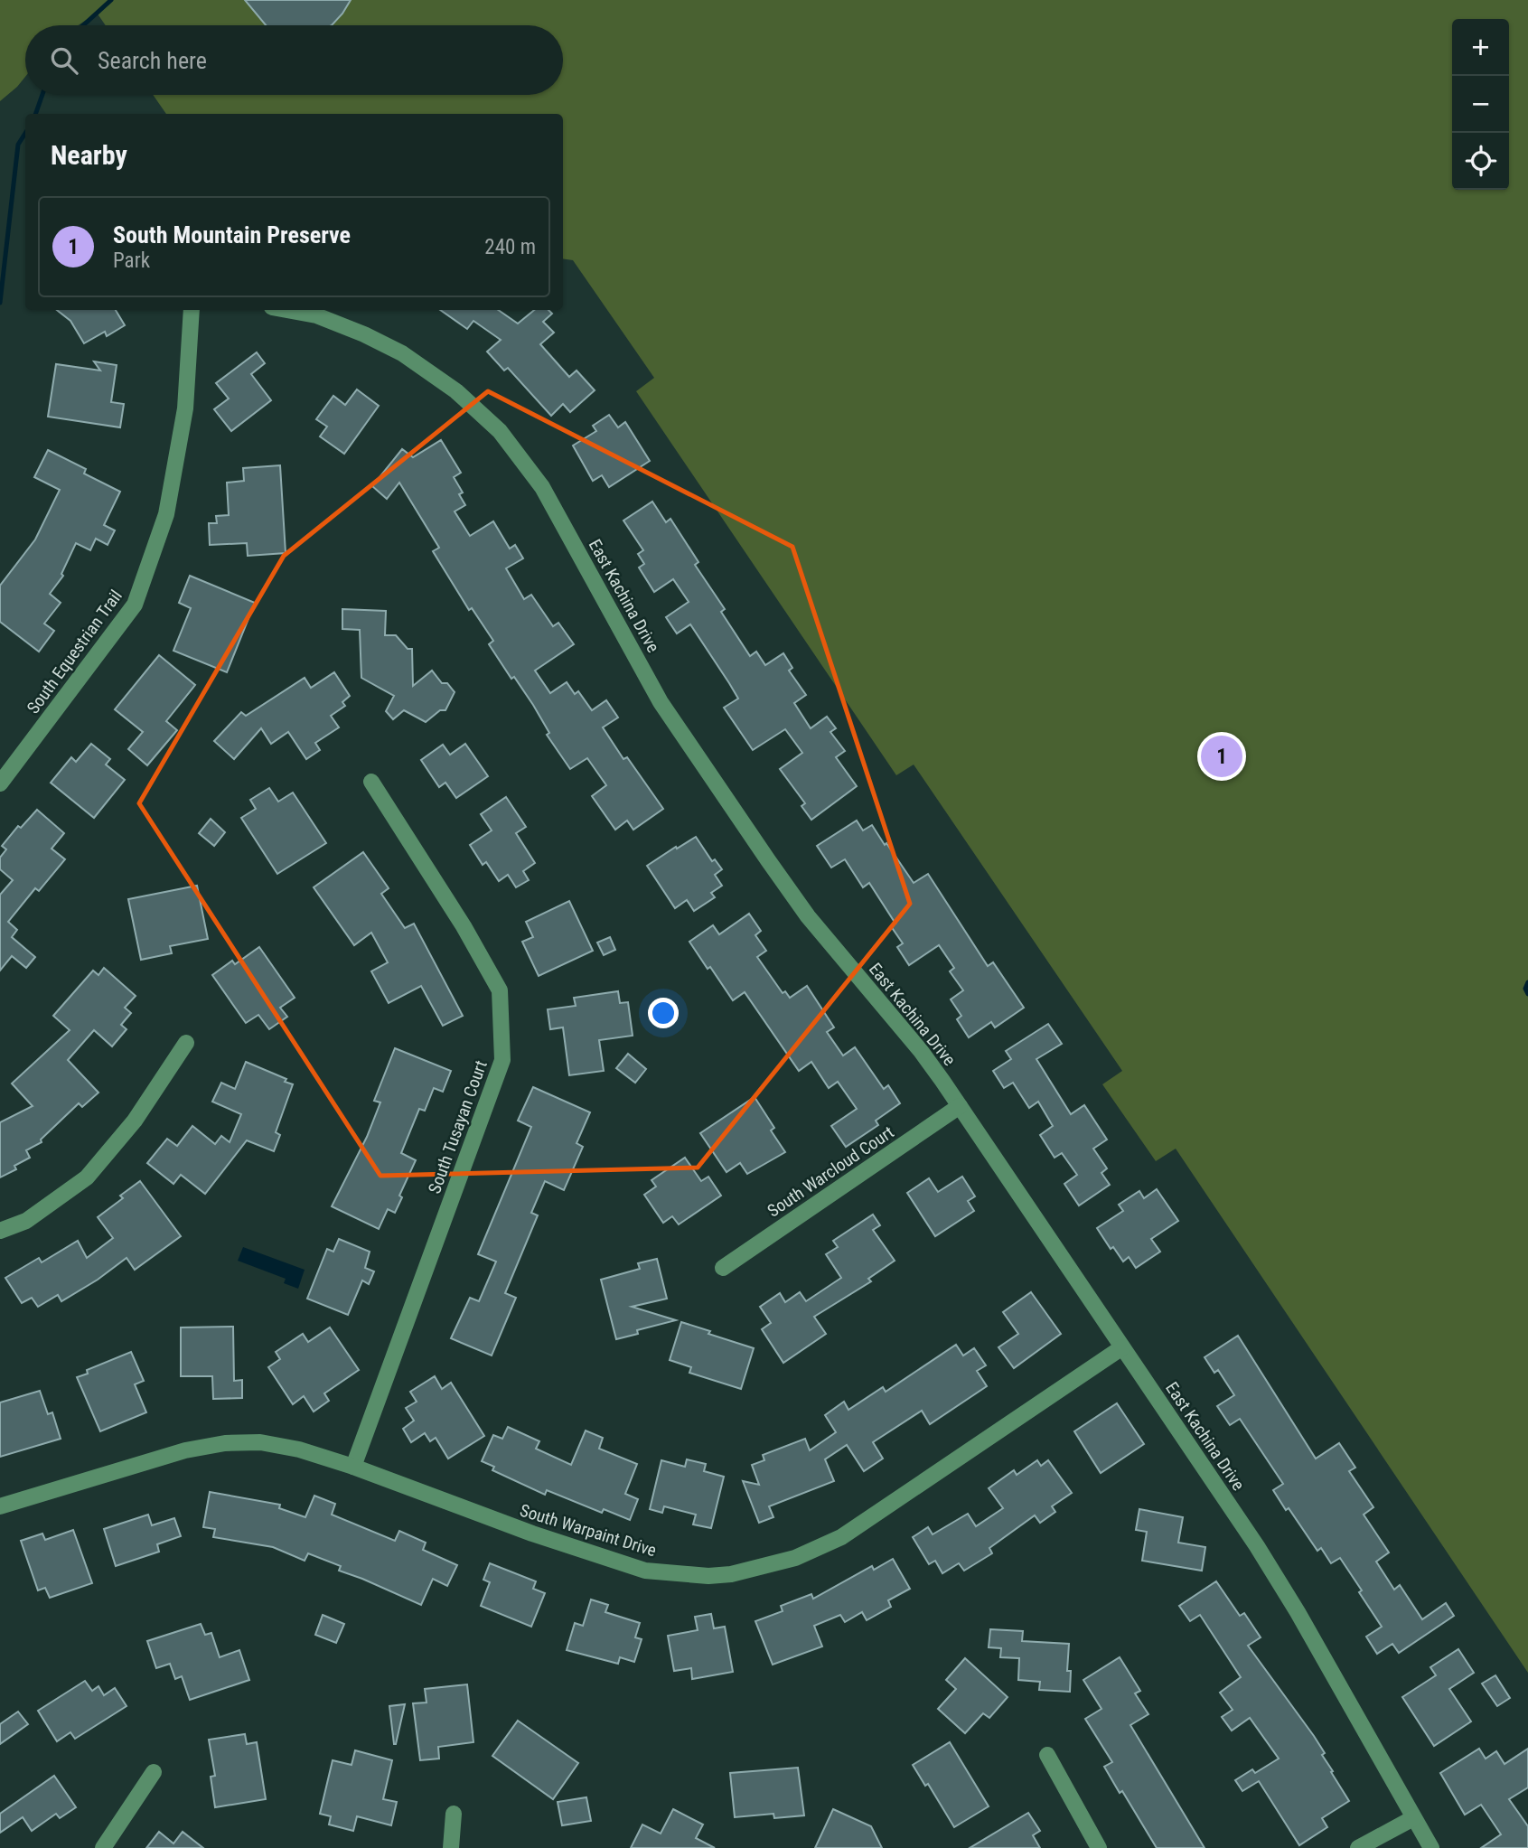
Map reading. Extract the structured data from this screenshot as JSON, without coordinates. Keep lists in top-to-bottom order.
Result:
{
  "streets": {
    "street": [
      "East Kachina Drive",
      "South Equestrian Trail",
      "South Tusayan Court",
      "South Warcloud Court",
      "South Warpaint Drive"
    ]
  },
  "crossings": [
    ["East Kachina Drive", "South Warcloud Court"],
    ["East Kachina Drive", "South Warpaint Drive"],
    ["South Tusayan Court", "South Warpaint Drive"]
  ],
  "page": {
    "map_buttons": ["+", "−"],
    "search": "Search here",
    "heading": "Nearby",
    "list": [
      {
        "mark": "1",
        "name": "South Mountain Preserve",
        "note": "Park",
        "value": "240 m"
      }
    ],
    "pins": "1"
  }
}
